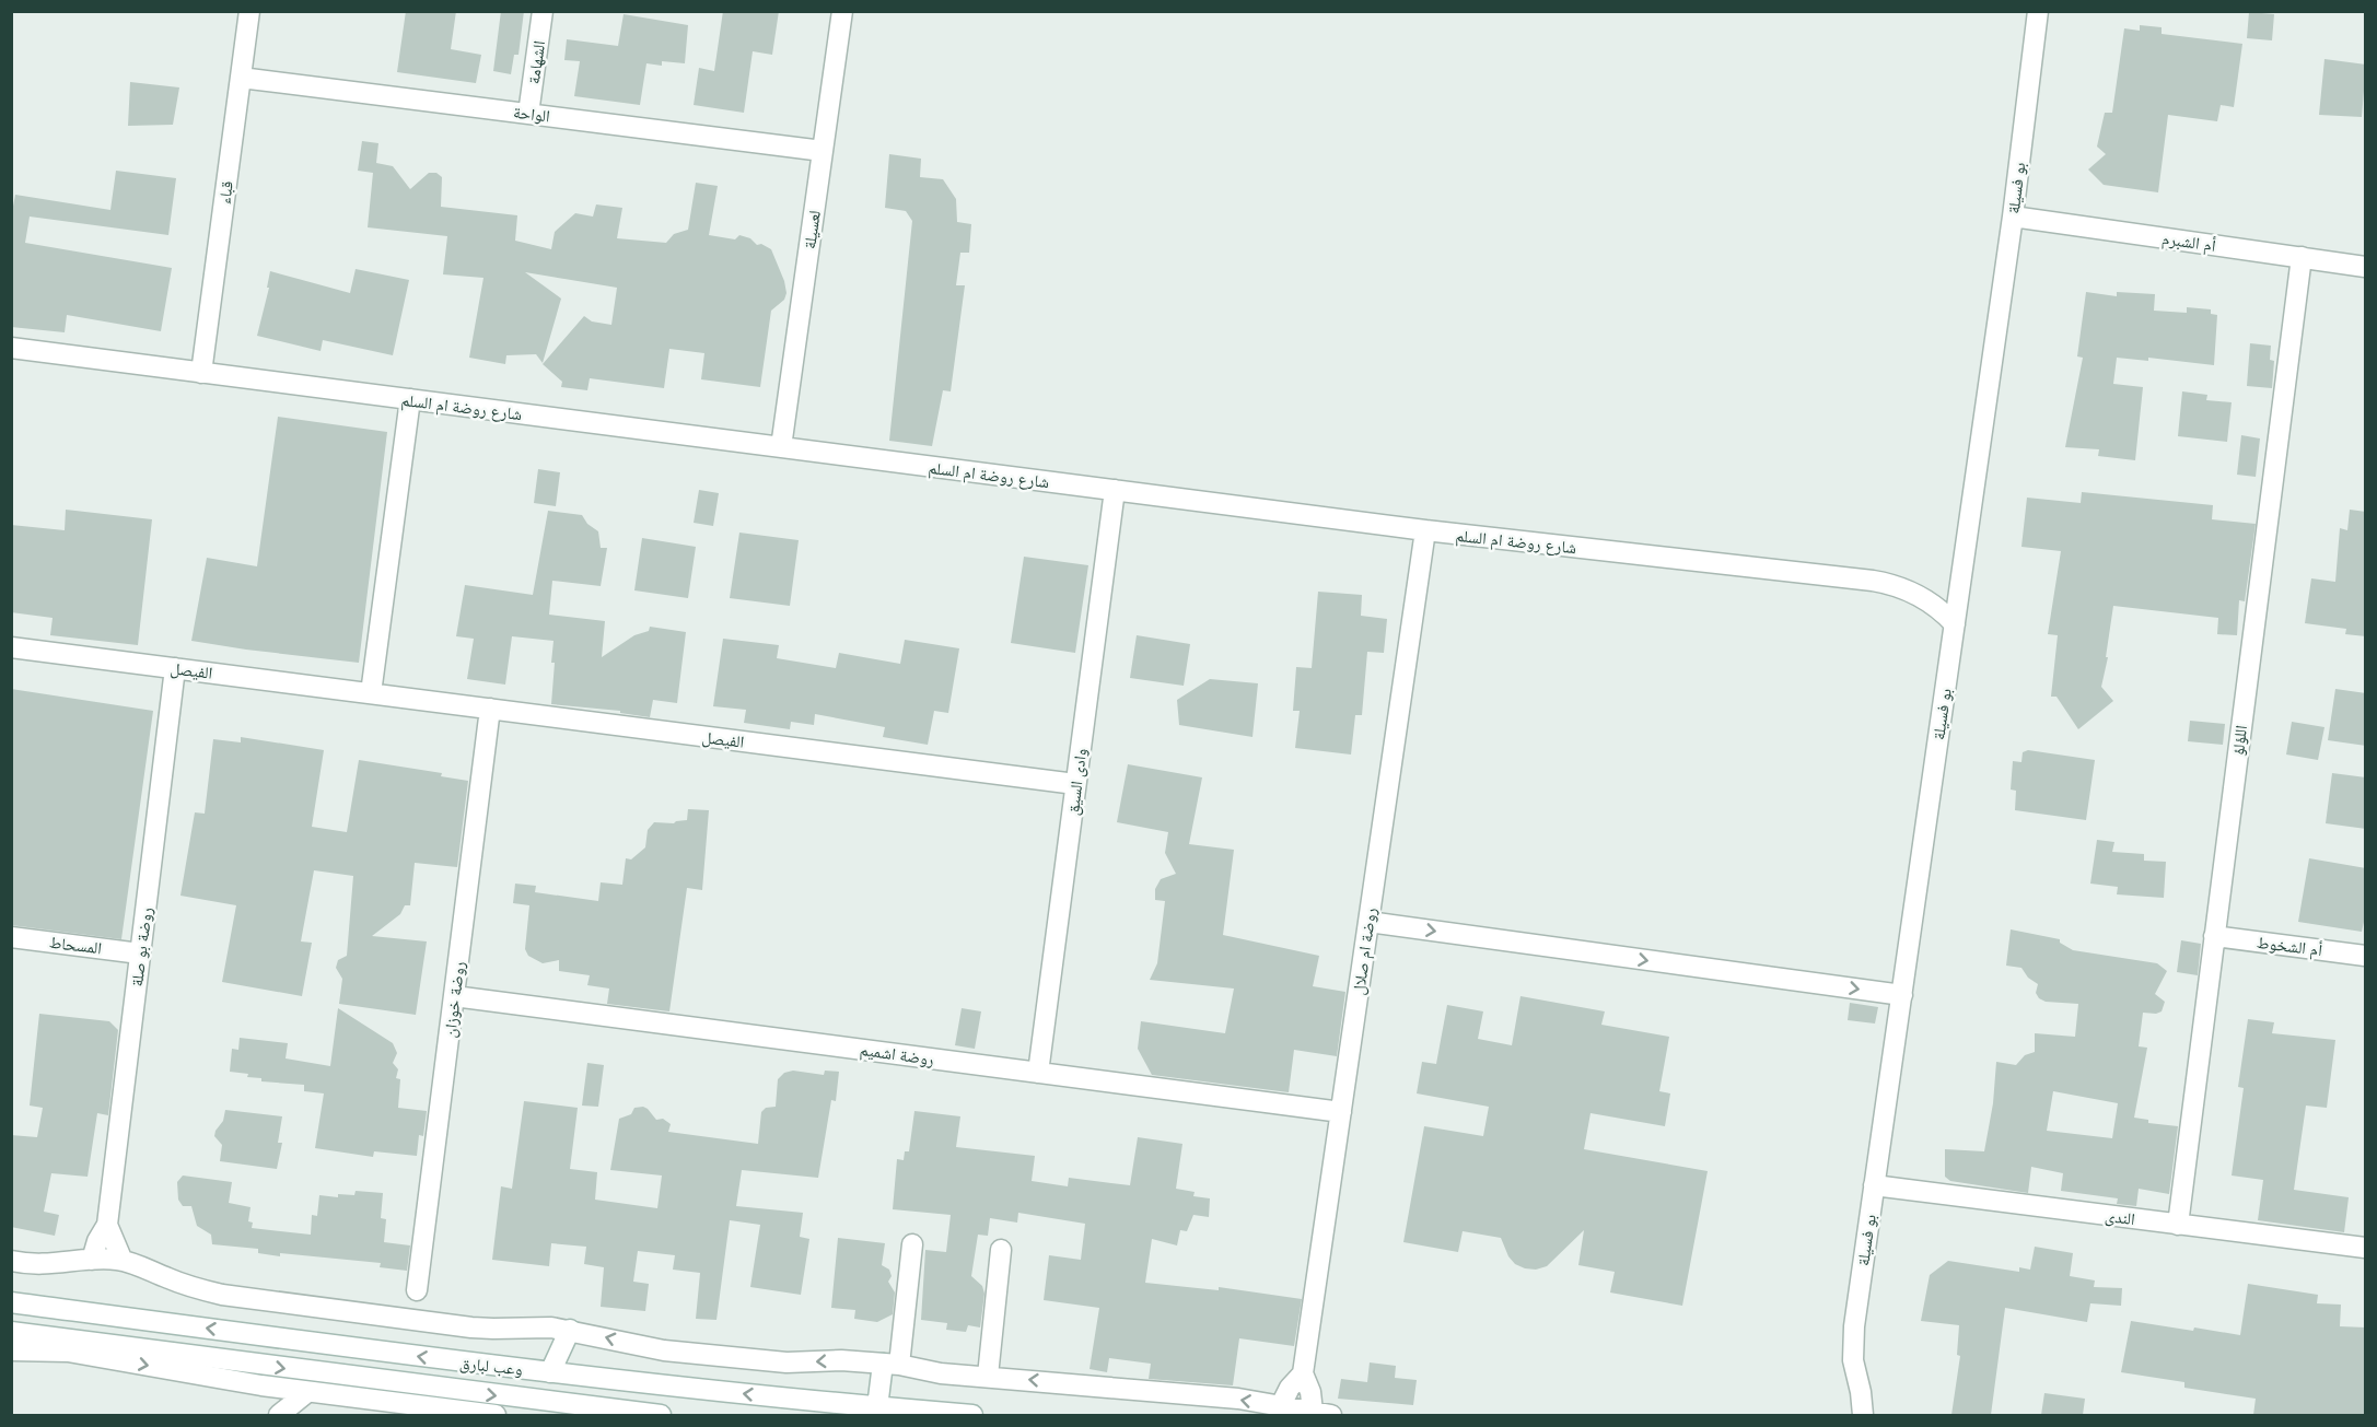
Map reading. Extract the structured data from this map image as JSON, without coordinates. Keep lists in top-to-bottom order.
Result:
{
  "streets": {
    "street": [
      "الشهامة",
      "الواحة",
      "بو فسيلة",
      "قباء",
      "لعسيلة",
      "أم الشبرم",
      "شارع روضة ام السلم",
      "الفيصل",
      "اللؤلؤ",
      "وادى السيق",
      "المسحاط",
      "أم الشخوط",
      "روضة بو صلة",
      "روضة ام صلال",
      "روضة خوزان",
      "روضة اشميم",
      "الندى",
      "وعب لبارق"
    ]
  },
  "crossings": [
    ["الشهامة", "الواحة"],
    ["الواحة", "قباء"],
    ["الواحة", "لعسيلة"],
    ["بو فسيلة", "أم الشبرم"],
    ["بو فسيلة", "شارع روضة ام السلم"],
    ["بو فسيلة", "الندى"],
    ["قباء", "شارع روضة ام السلم"],
    ["لعسيلة", "شارع روضة ام السلم"],
    ["أم الشبرم", "اللؤلؤ"],
    ["شارع روضة ام السلم", "وادى السيق"],
    ["شارع روضة ام السلم", "روضة ام صلال"],
    ["الفيصل", "وادى السيق"],
    ["الفيصل", "روضة بو صلة"],
    ["الفيصل", "روضة خوزان"],
    ["اللؤلؤ", "أم الشخوط"],
    ["اللؤلؤ", "الندى"],
    ["وادى السيق", "روضة اشميم"],
    ["المسحاط", "روضة بو صلة"],
    ["روضة ام صلال", "روضة اشميم"],
    ["روضة خوزان", "روضة اشميم"]
  ]
}
